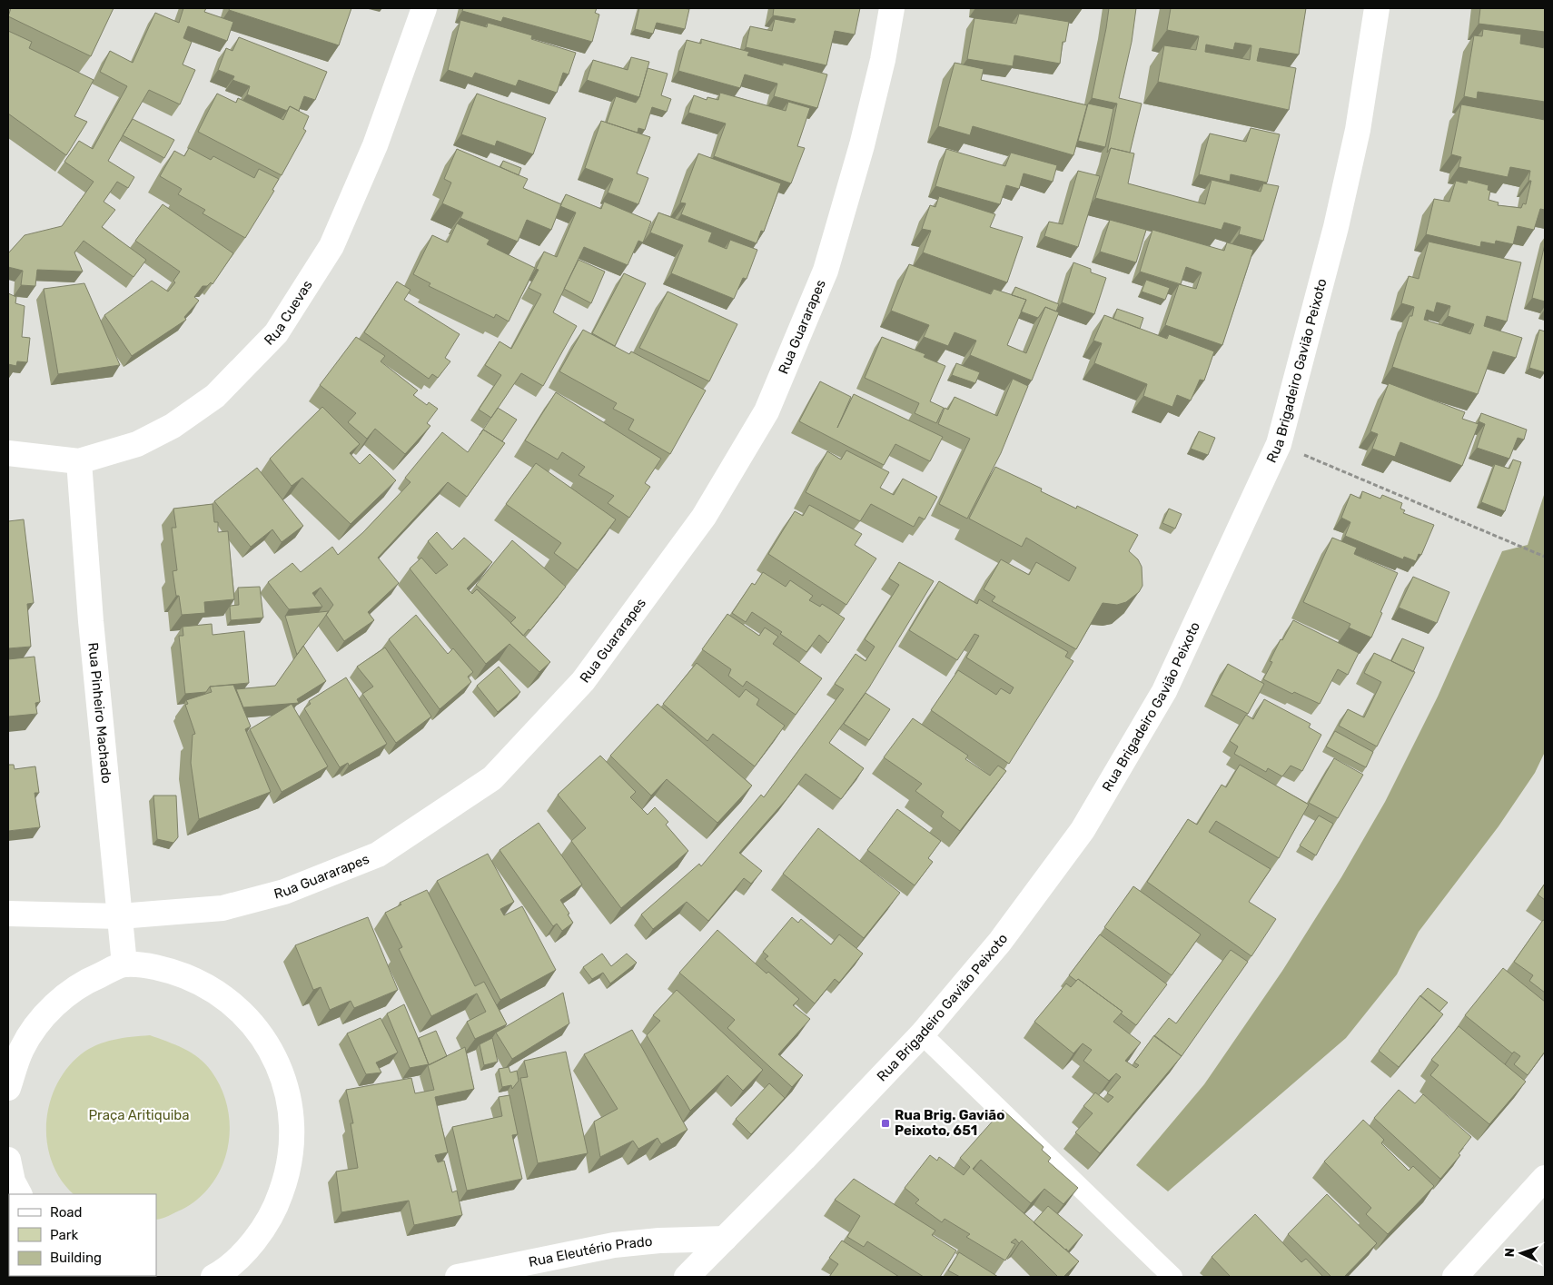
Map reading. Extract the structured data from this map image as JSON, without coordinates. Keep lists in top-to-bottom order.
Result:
{
  "streets": {
    "street": [
      "Rua Cuevas",
      "Rua Guararapes",
      "Rua Brigadeiro Gavião Peixoto",
      "Rua Pinheiro Machado",
      "Rua Eleutério Prado"
    ]
  },
  "crossings": [
    ["Rua Cuevas", "Rua Pinheiro Machado"],
    ["Rua Guararapes", "Rua Pinheiro Machado"],
    ["Rua Brigadeiro Gavião Peixoto", "Rua Eleutério Prado"]
  ],
  "parks": ["Praça Aritiquiba"],
  "places": {
    "transit": ["Rua Brig. Gavião Peixoto, 651"]
  },
  "legend": ["Road", "Park", "Building"],
  "north": "left"
}
